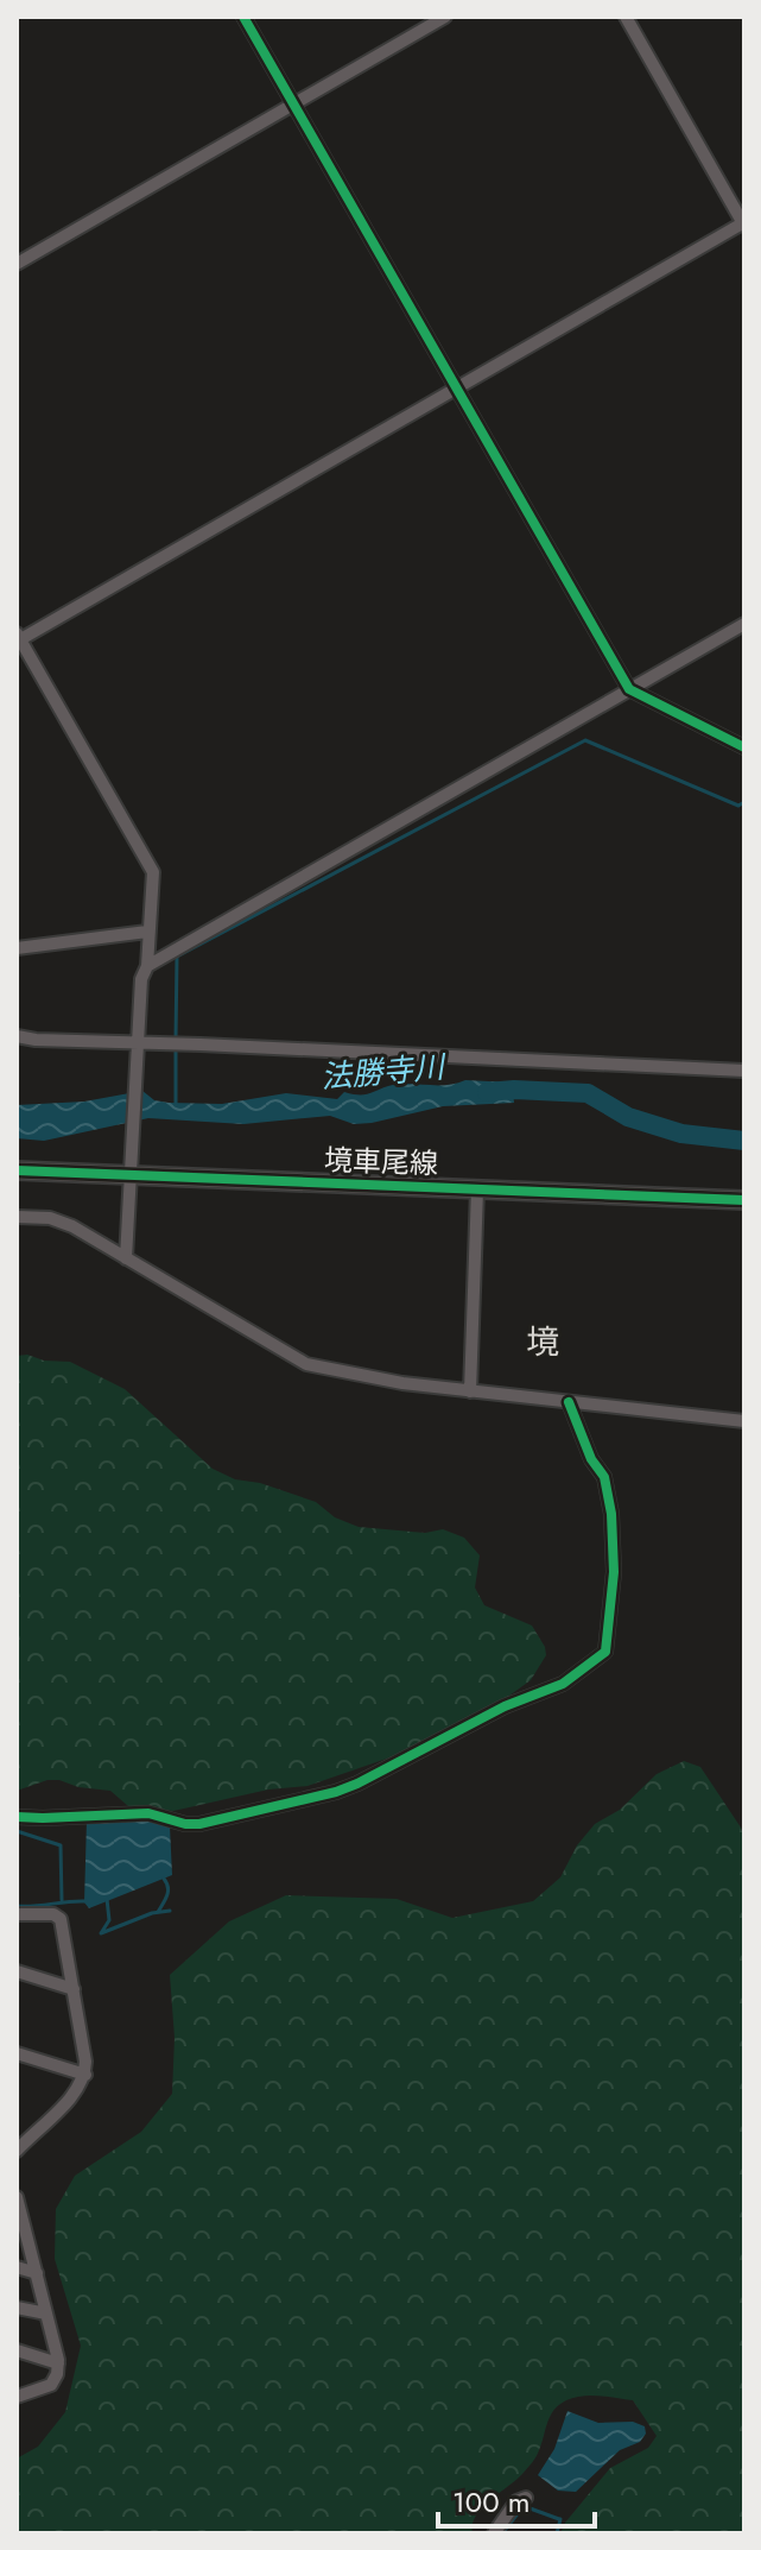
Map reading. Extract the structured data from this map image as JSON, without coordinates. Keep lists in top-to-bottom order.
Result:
{
  "streets": {
    "main road": ["境車尾線"]
  },
  "districts": ["境"],
  "water": ["法勝寺川"],
  "scale_bar": "100 m"
}
